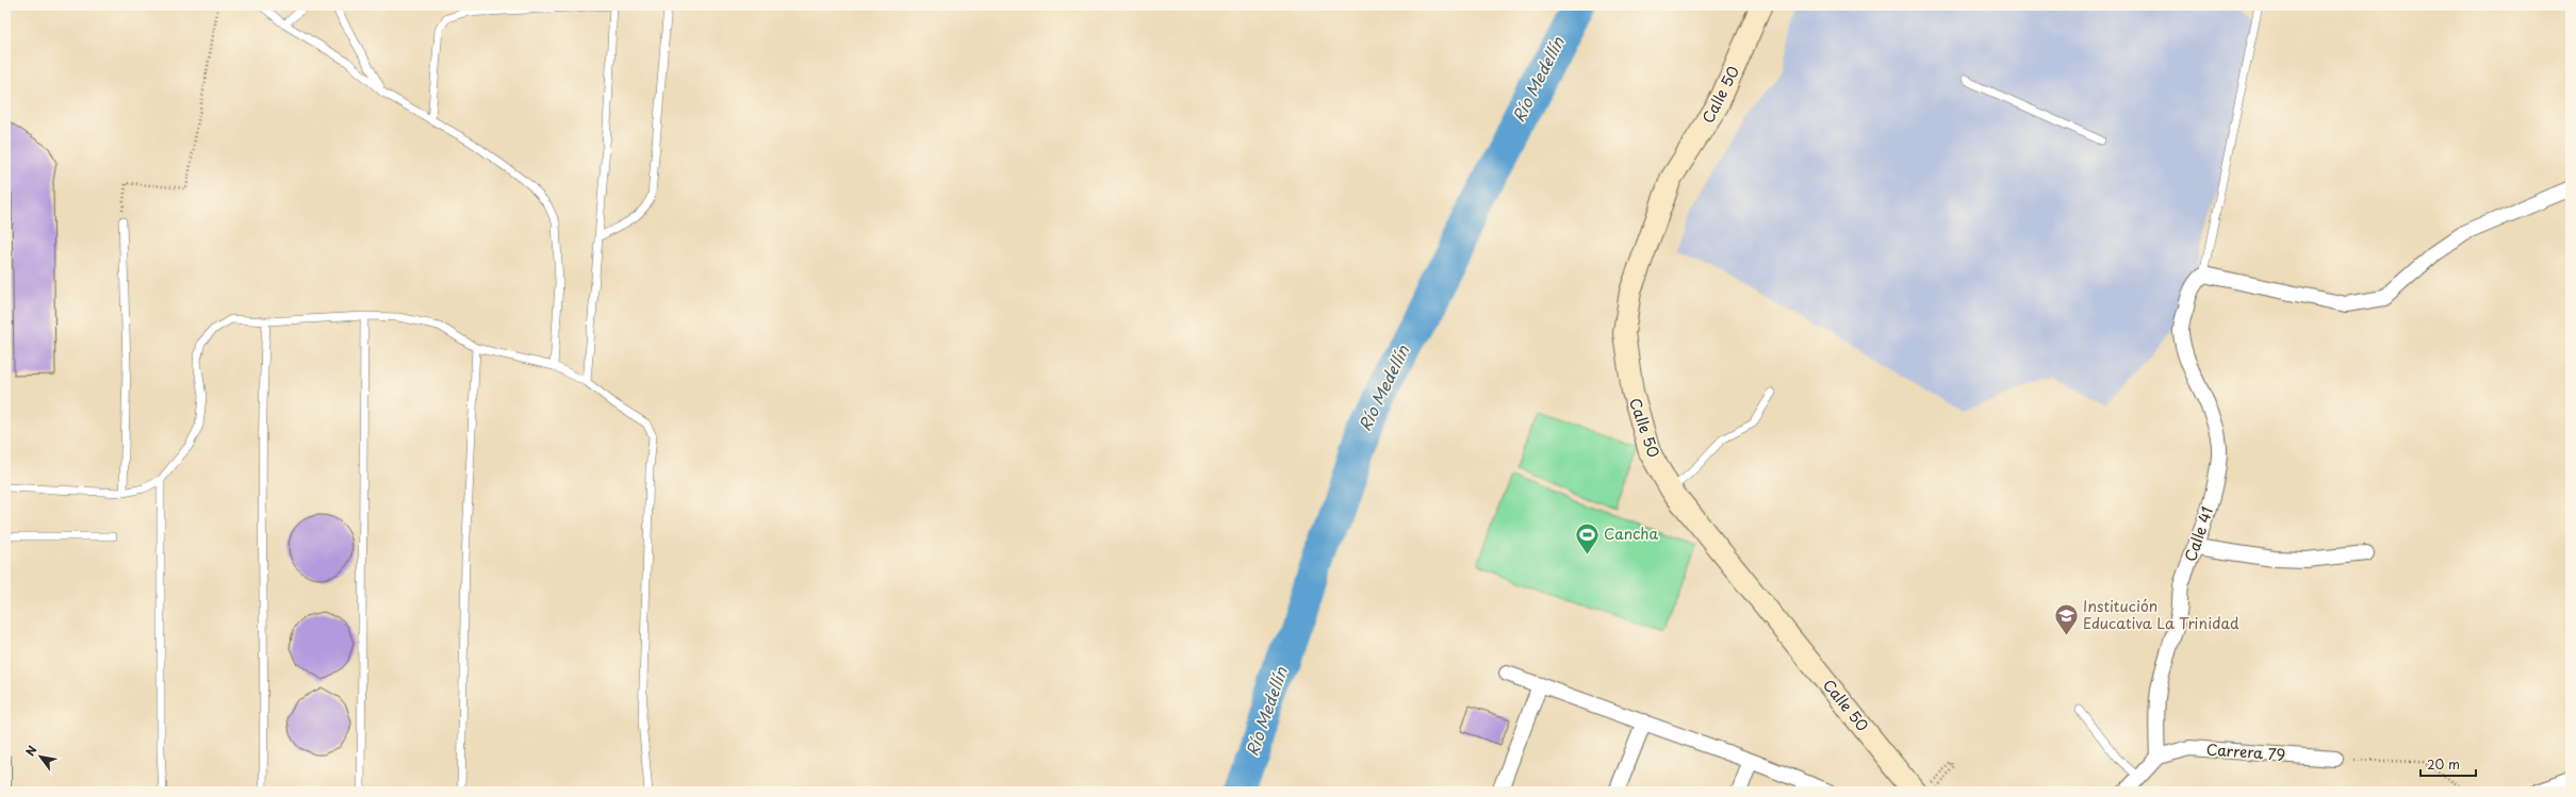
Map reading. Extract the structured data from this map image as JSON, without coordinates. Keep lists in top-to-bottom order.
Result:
{
  "streets": {
    "main road": ["Calle 50"],
    "street": ["Calle 41", "Carrera 79"]
  },
  "crossings": [
    ["Calle 41", "Carrera 79"]
  ],
  "water": ["Río Medellín"],
  "places": {
    "sports": ["Cancha"],
    "school or university": ["Institución Educativa La Trinidad"]
  },
  "scale_bar": "20 m",
  "north": "top left"
}
